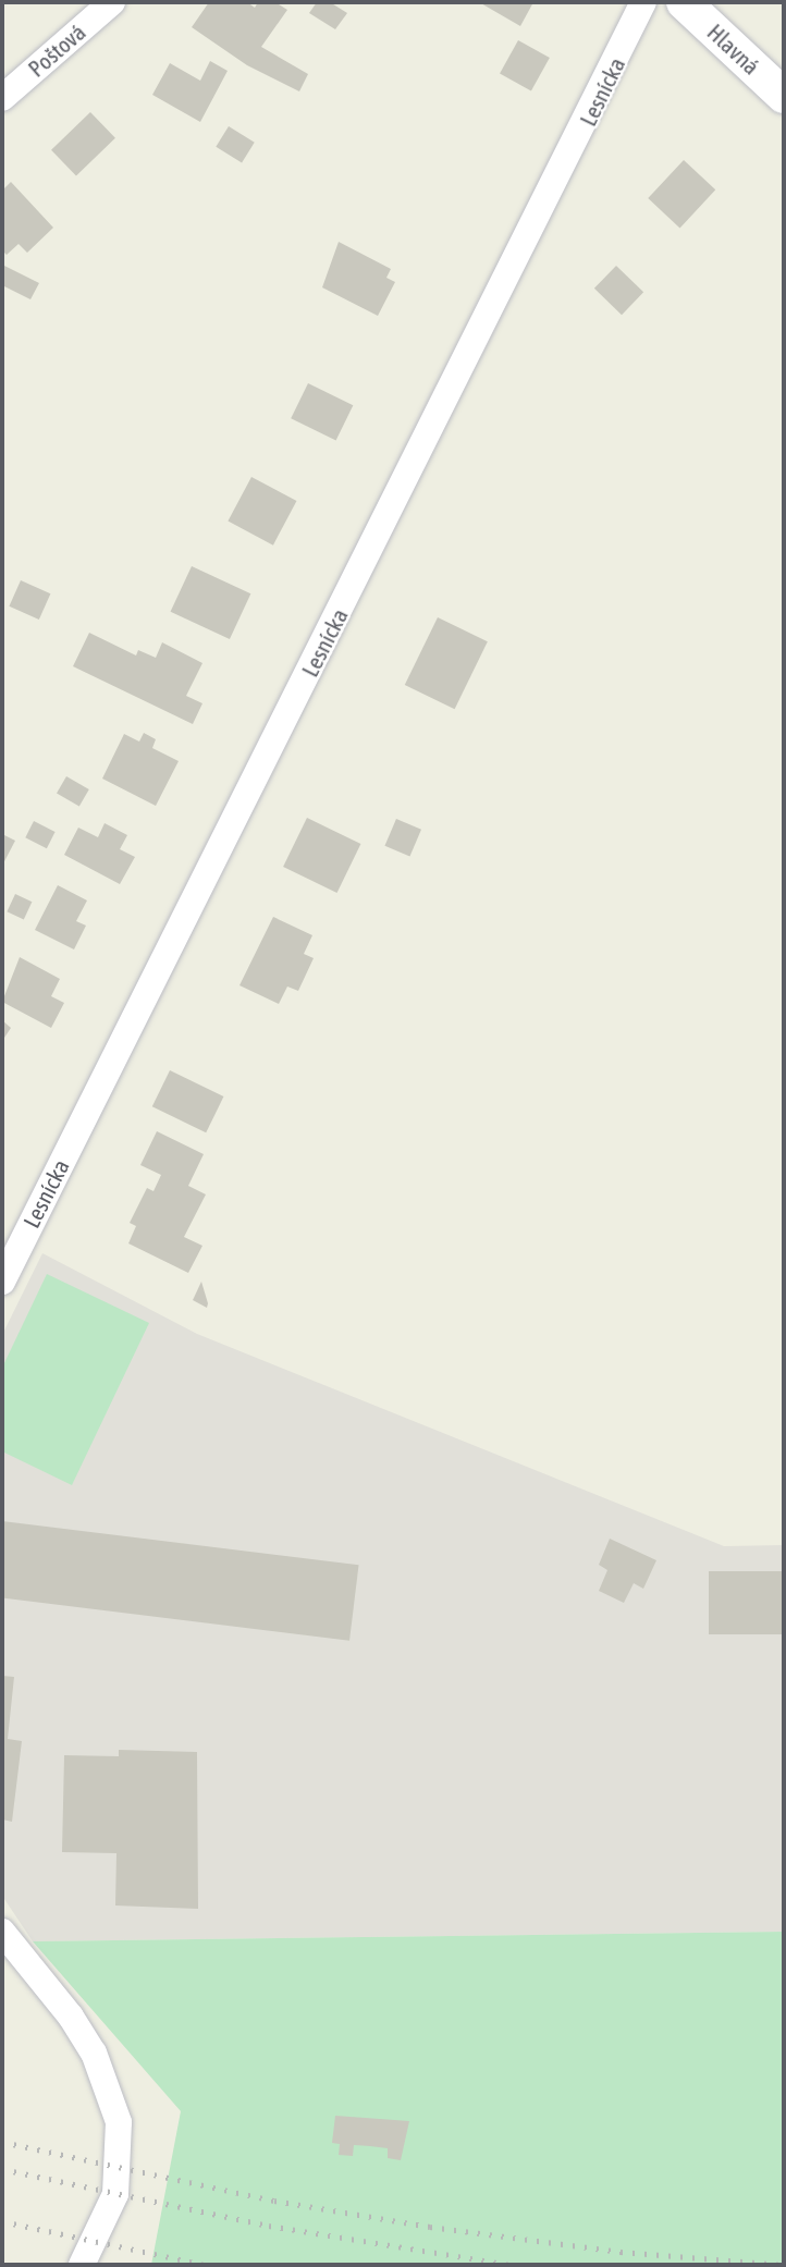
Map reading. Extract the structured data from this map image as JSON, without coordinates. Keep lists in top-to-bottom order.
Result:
{
  "streets": {
    "street": ["Hlavná", "Poštová", "Lesnícka"]
  }
}
